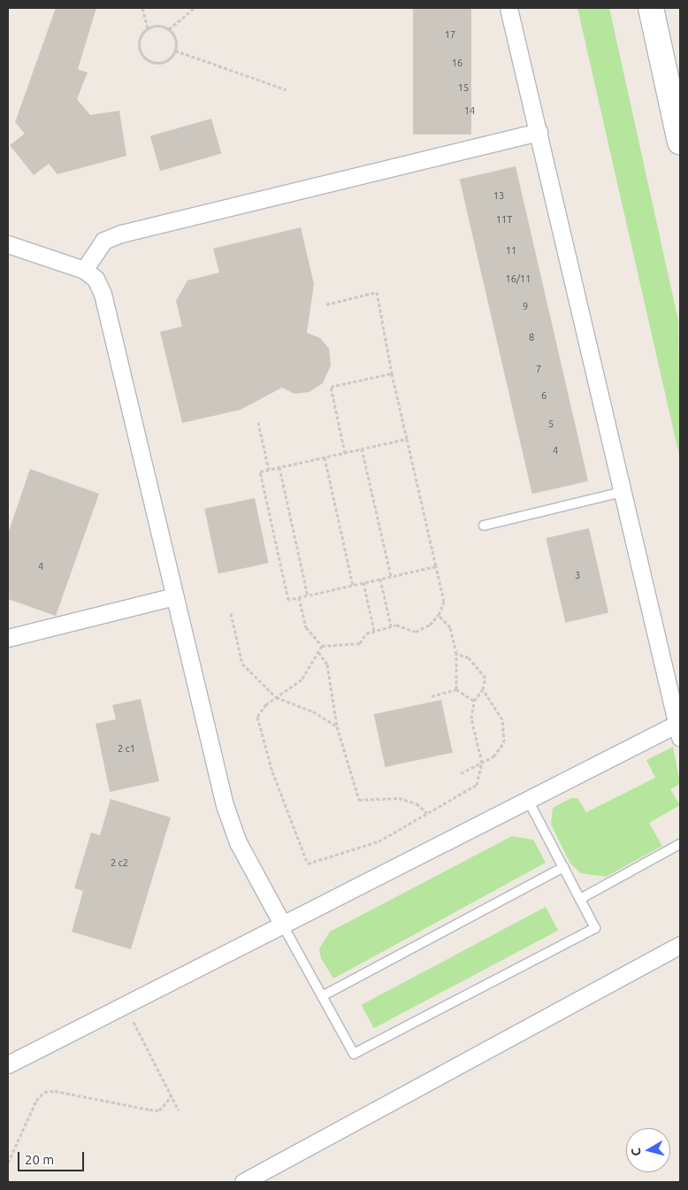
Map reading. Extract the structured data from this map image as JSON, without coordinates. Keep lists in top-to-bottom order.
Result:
{
  "house_numbers": [
    "17",
    "16",
    "15",
    "14",
    "13",
    "11Т",
    "11",
    "16/11",
    "9",
    "8",
    "7",
    "6",
    "5",
    "4",
    "4",
    "3",
    "2 с1",
    "2 с2"
  ],
  "scale_bar": "20 m",
  "north": "left"
}
